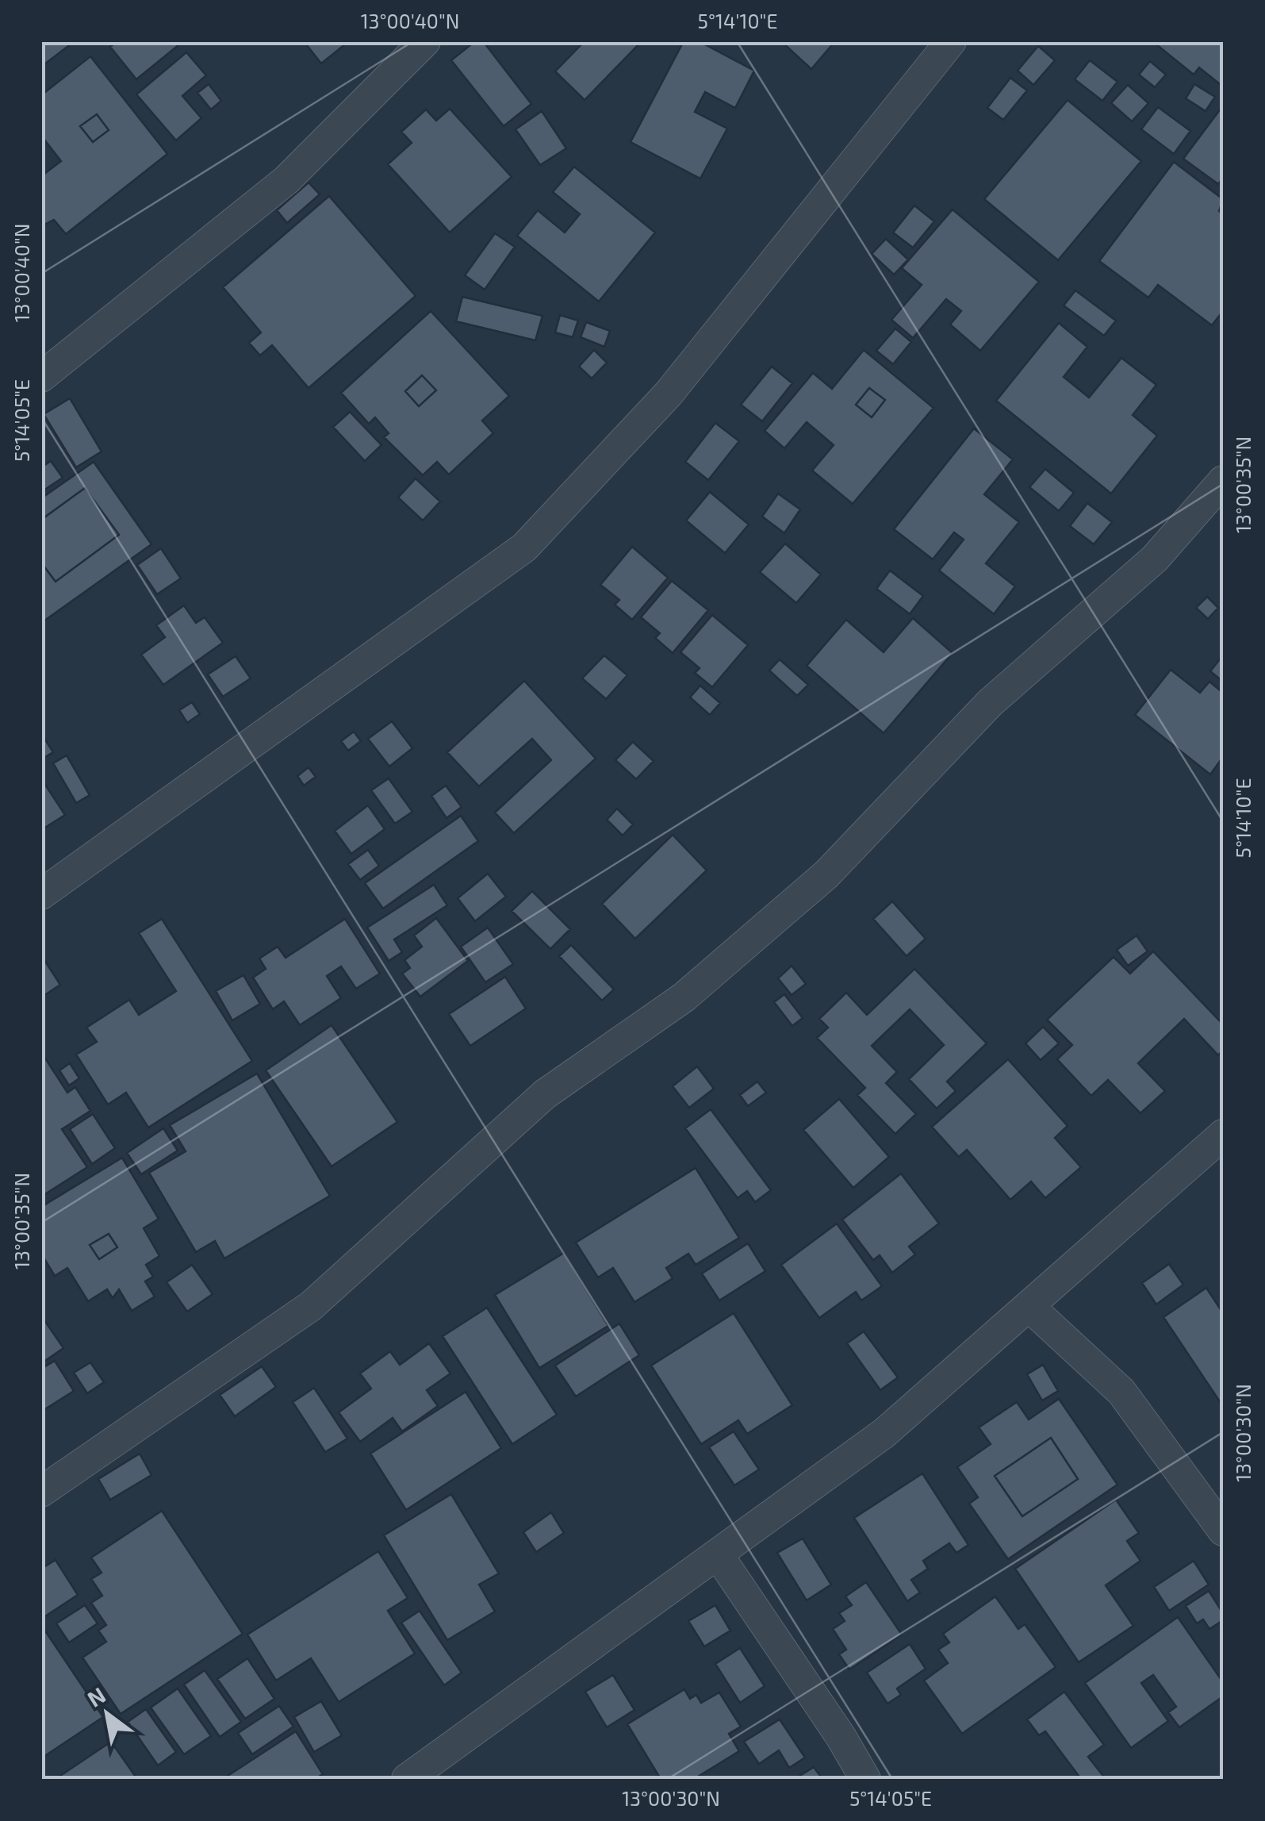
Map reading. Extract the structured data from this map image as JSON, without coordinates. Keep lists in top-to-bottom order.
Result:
{
  "north": "top left",
  "coordinates": [
    "13°00'40\"N",
    "5°14'10\"E",
    "5°14'05\"E",
    "13°00'35\"N",
    "13°00'30\"N"
  ]
}
